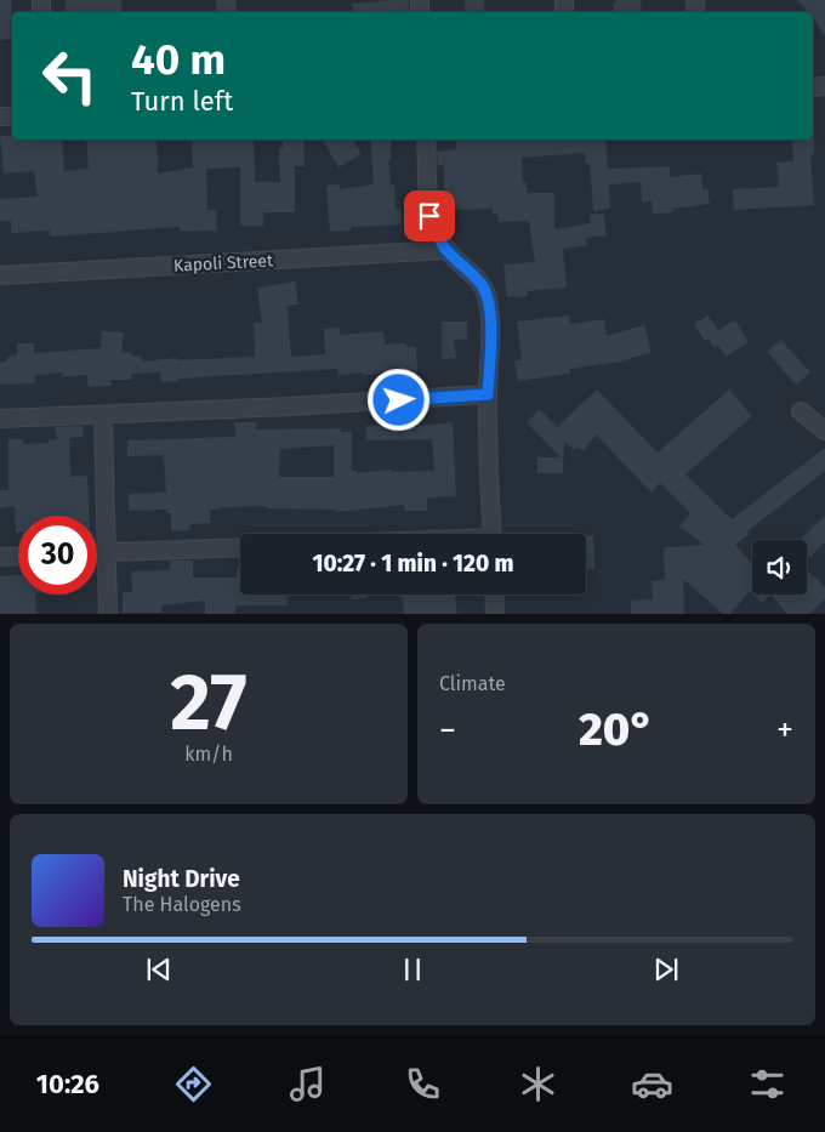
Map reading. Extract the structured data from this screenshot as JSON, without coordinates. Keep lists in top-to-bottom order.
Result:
{
  "streets": {
    "street": ["Kapoli Street"]
  },
  "page": {
    "turn": ["40 m", "Turn left"],
    "limit": "30",
    "trip": "10:27 · 1 min · 120 m",
    "tile": [
      ["27", "km/h"],
      "Climate"
    ],
    "heat": ["−", "20°", "+"],
    "song": ["Night Drive", "The Halogens"],
    "tabs": "10:26"
  }
}
